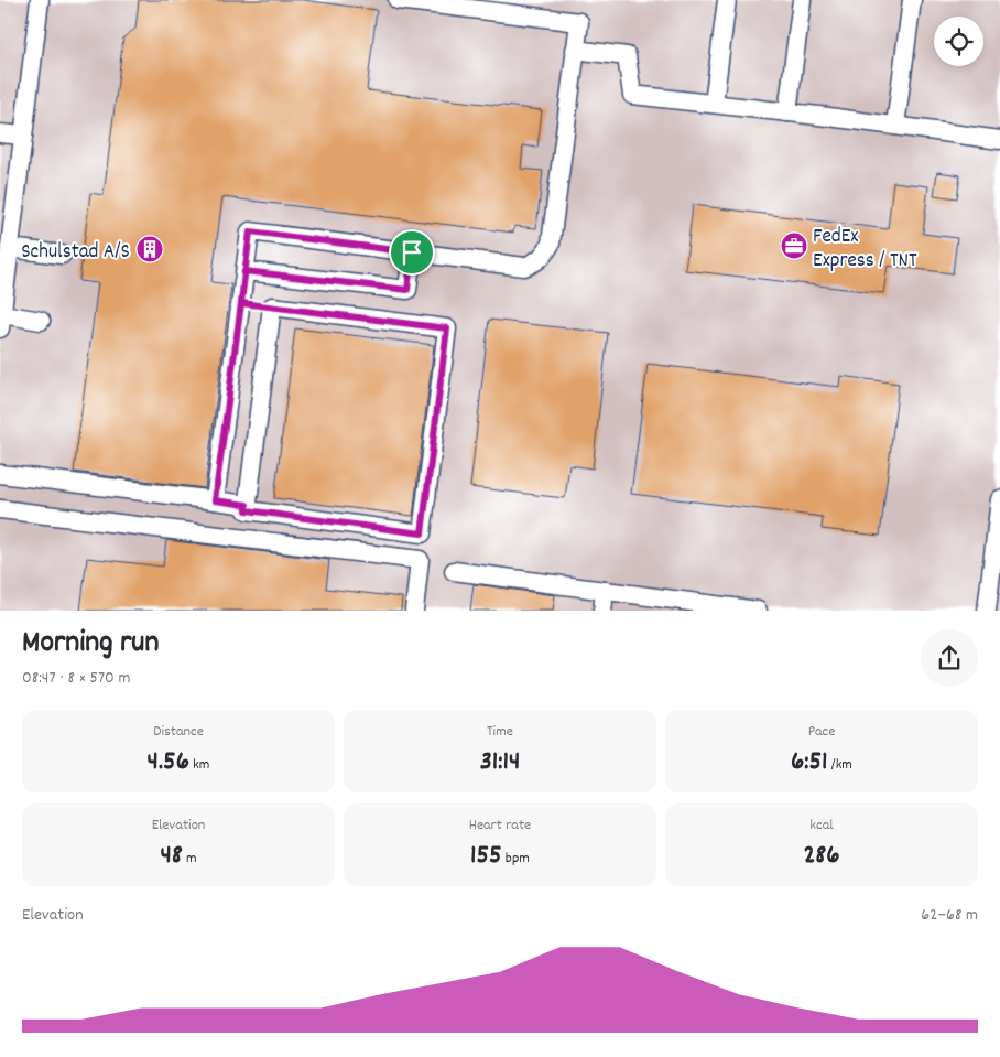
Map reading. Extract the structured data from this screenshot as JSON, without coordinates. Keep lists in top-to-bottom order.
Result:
{
  "places": {
    "office": ["FedEx Express / TNT"],
    "building": ["Schulstad A/S"]
  },
  "page": {
    "heading": ["Morning run", "08:47 · 8 × 570 m"],
    "stats": [
      ["Distance", "4.56 km"],
      ["Time", "31:14"],
      ["Pace", "6:51 /km"],
      ["Elevation", "48 m"],
      ["Heart rate", "155 bpm"],
      ["kcal", "286"]
    ],
    "chart": ["Elevation", "62–68 m"]
  }
}
